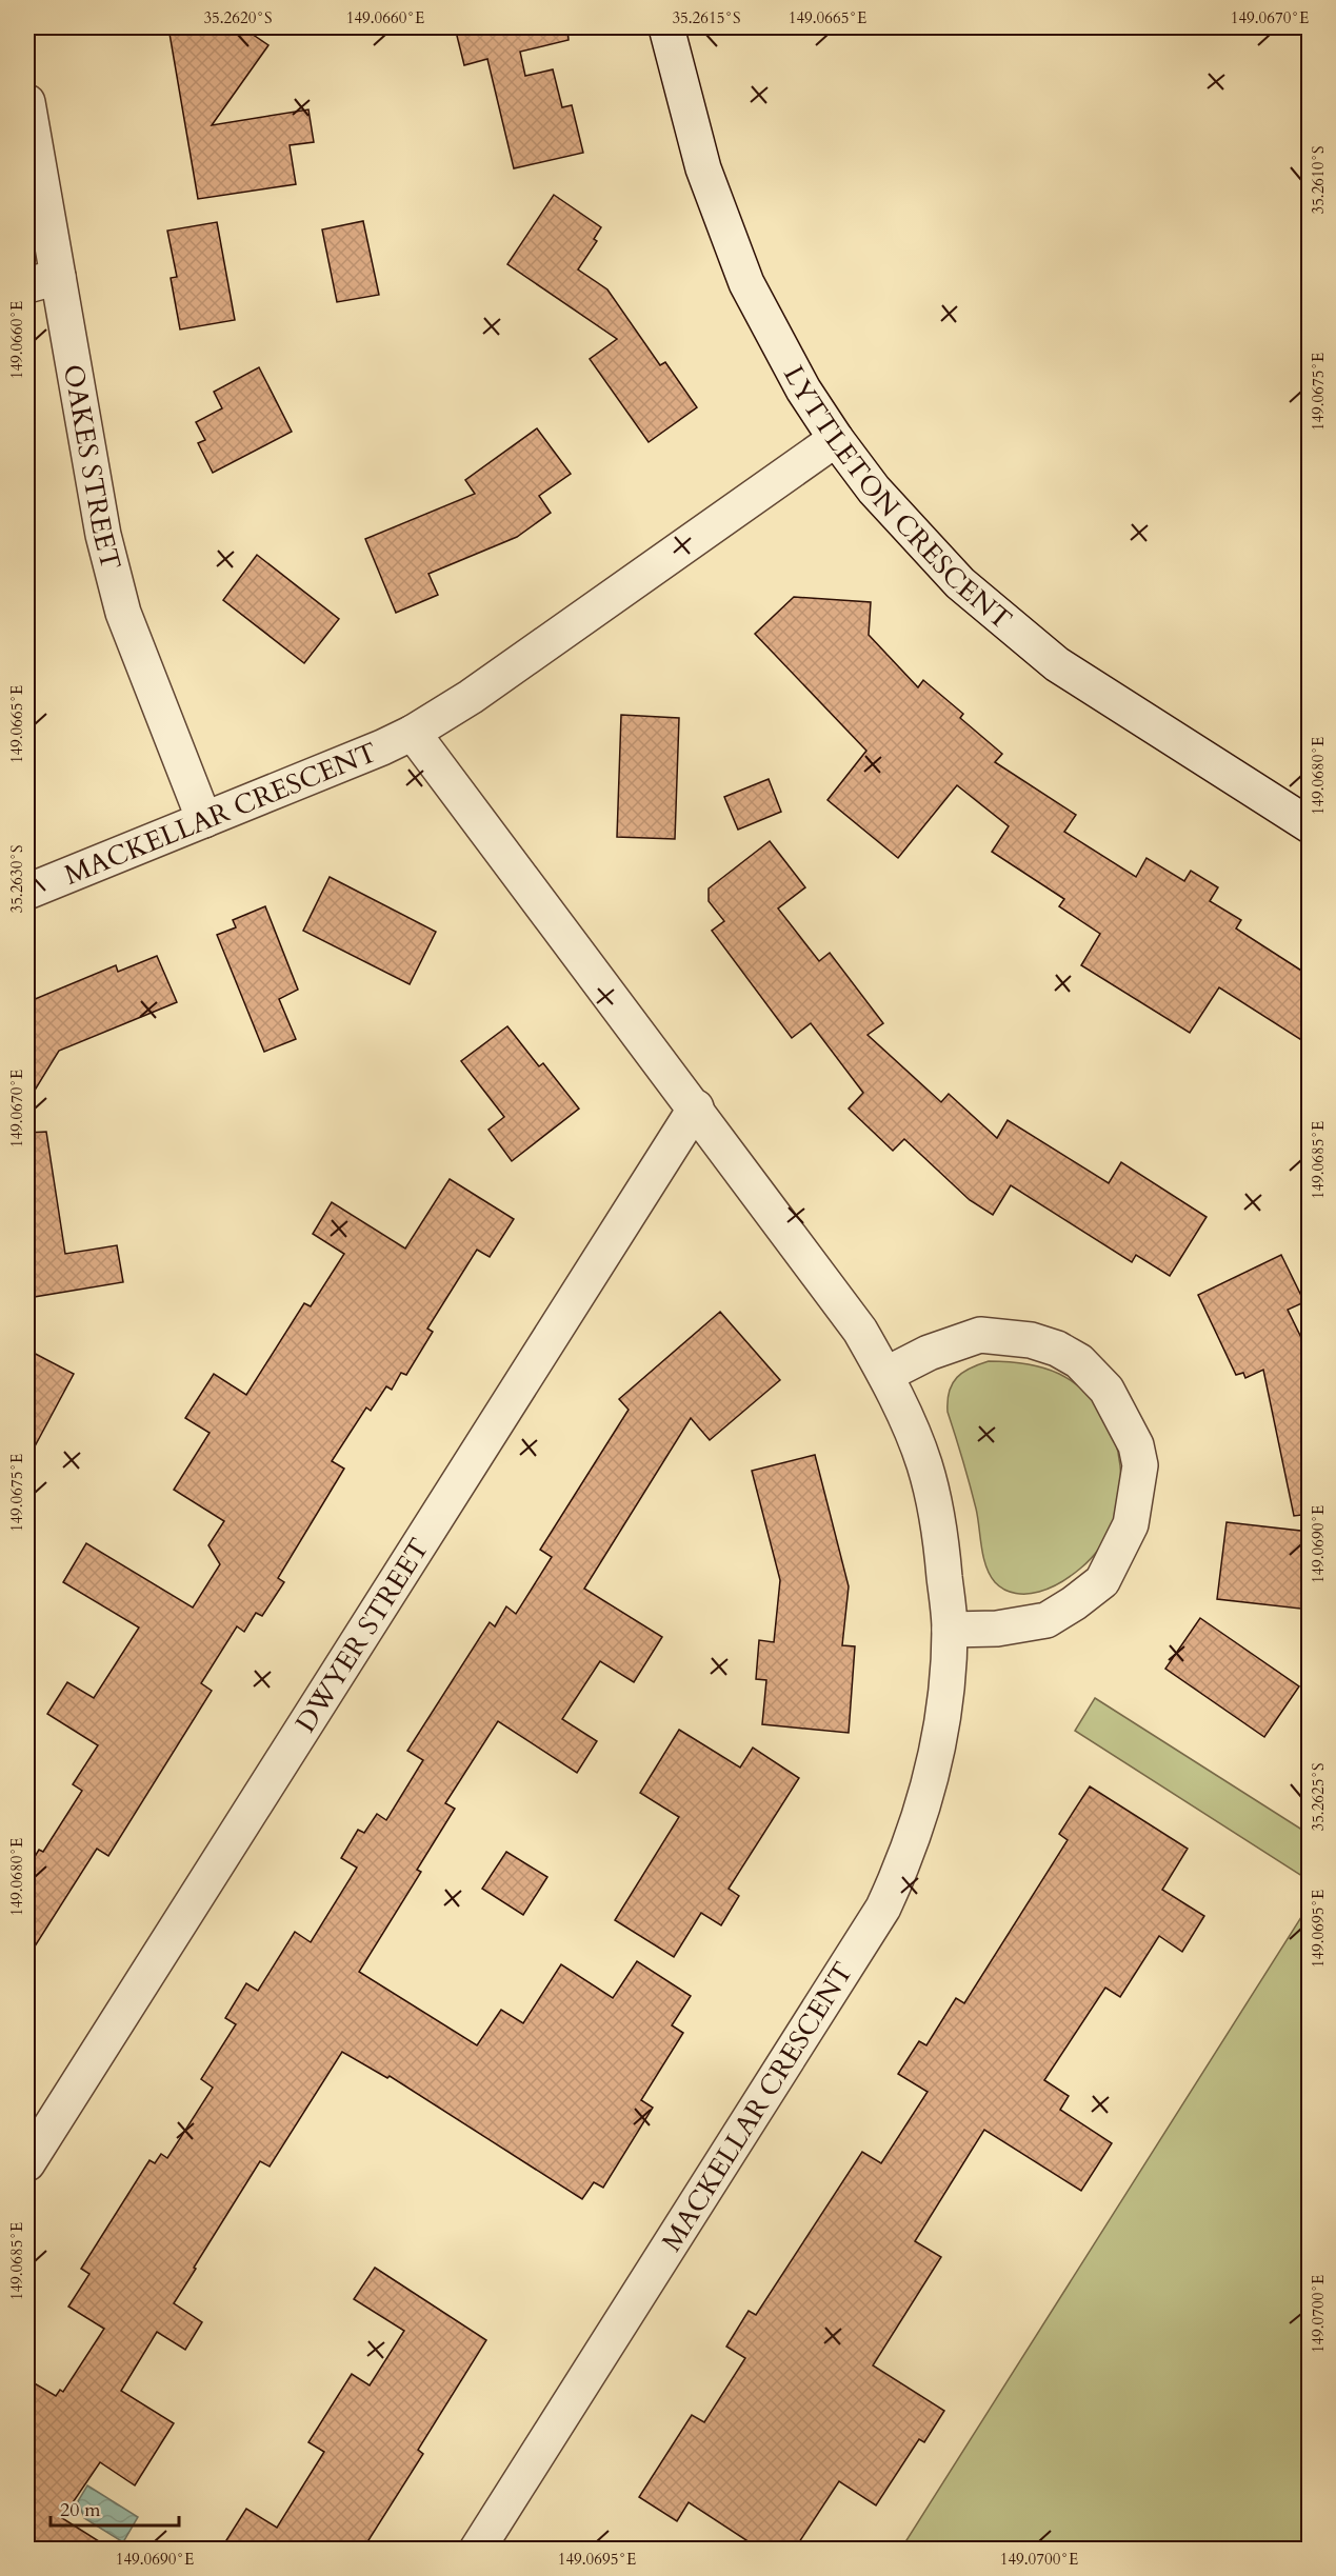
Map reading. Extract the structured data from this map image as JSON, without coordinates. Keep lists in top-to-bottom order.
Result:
{
  "streets": {
    "street": [
      "OAKES STREET",
      "LYTTLETON CRESCENT",
      "MACKELLAR CRESCENT",
      "DWYER STREET"
    ]
  },
  "crossings": [
    ["OAKES STREET", "MACKELLAR CRESCENT"],
    ["LYTTLETON CRESCENT", "MACKELLAR CRESCENT"],
    ["MACKELLAR CRESCENT", "DWYER STREET"]
  ],
  "scale_bar": "20 m",
  "coordinates": [
    "35.2620°S",
    "149.0660°E",
    "35.2615°S",
    "149.0665°E",
    "149.0670°E",
    "35.2610°S",
    "149.0675°E",
    "149.0680°E",
    "35.2630°S",
    "149.0685°E",
    "149.0690°E",
    "35.2625°S",
    "149.0695°E",
    "149.0700°E"
  ]
}
